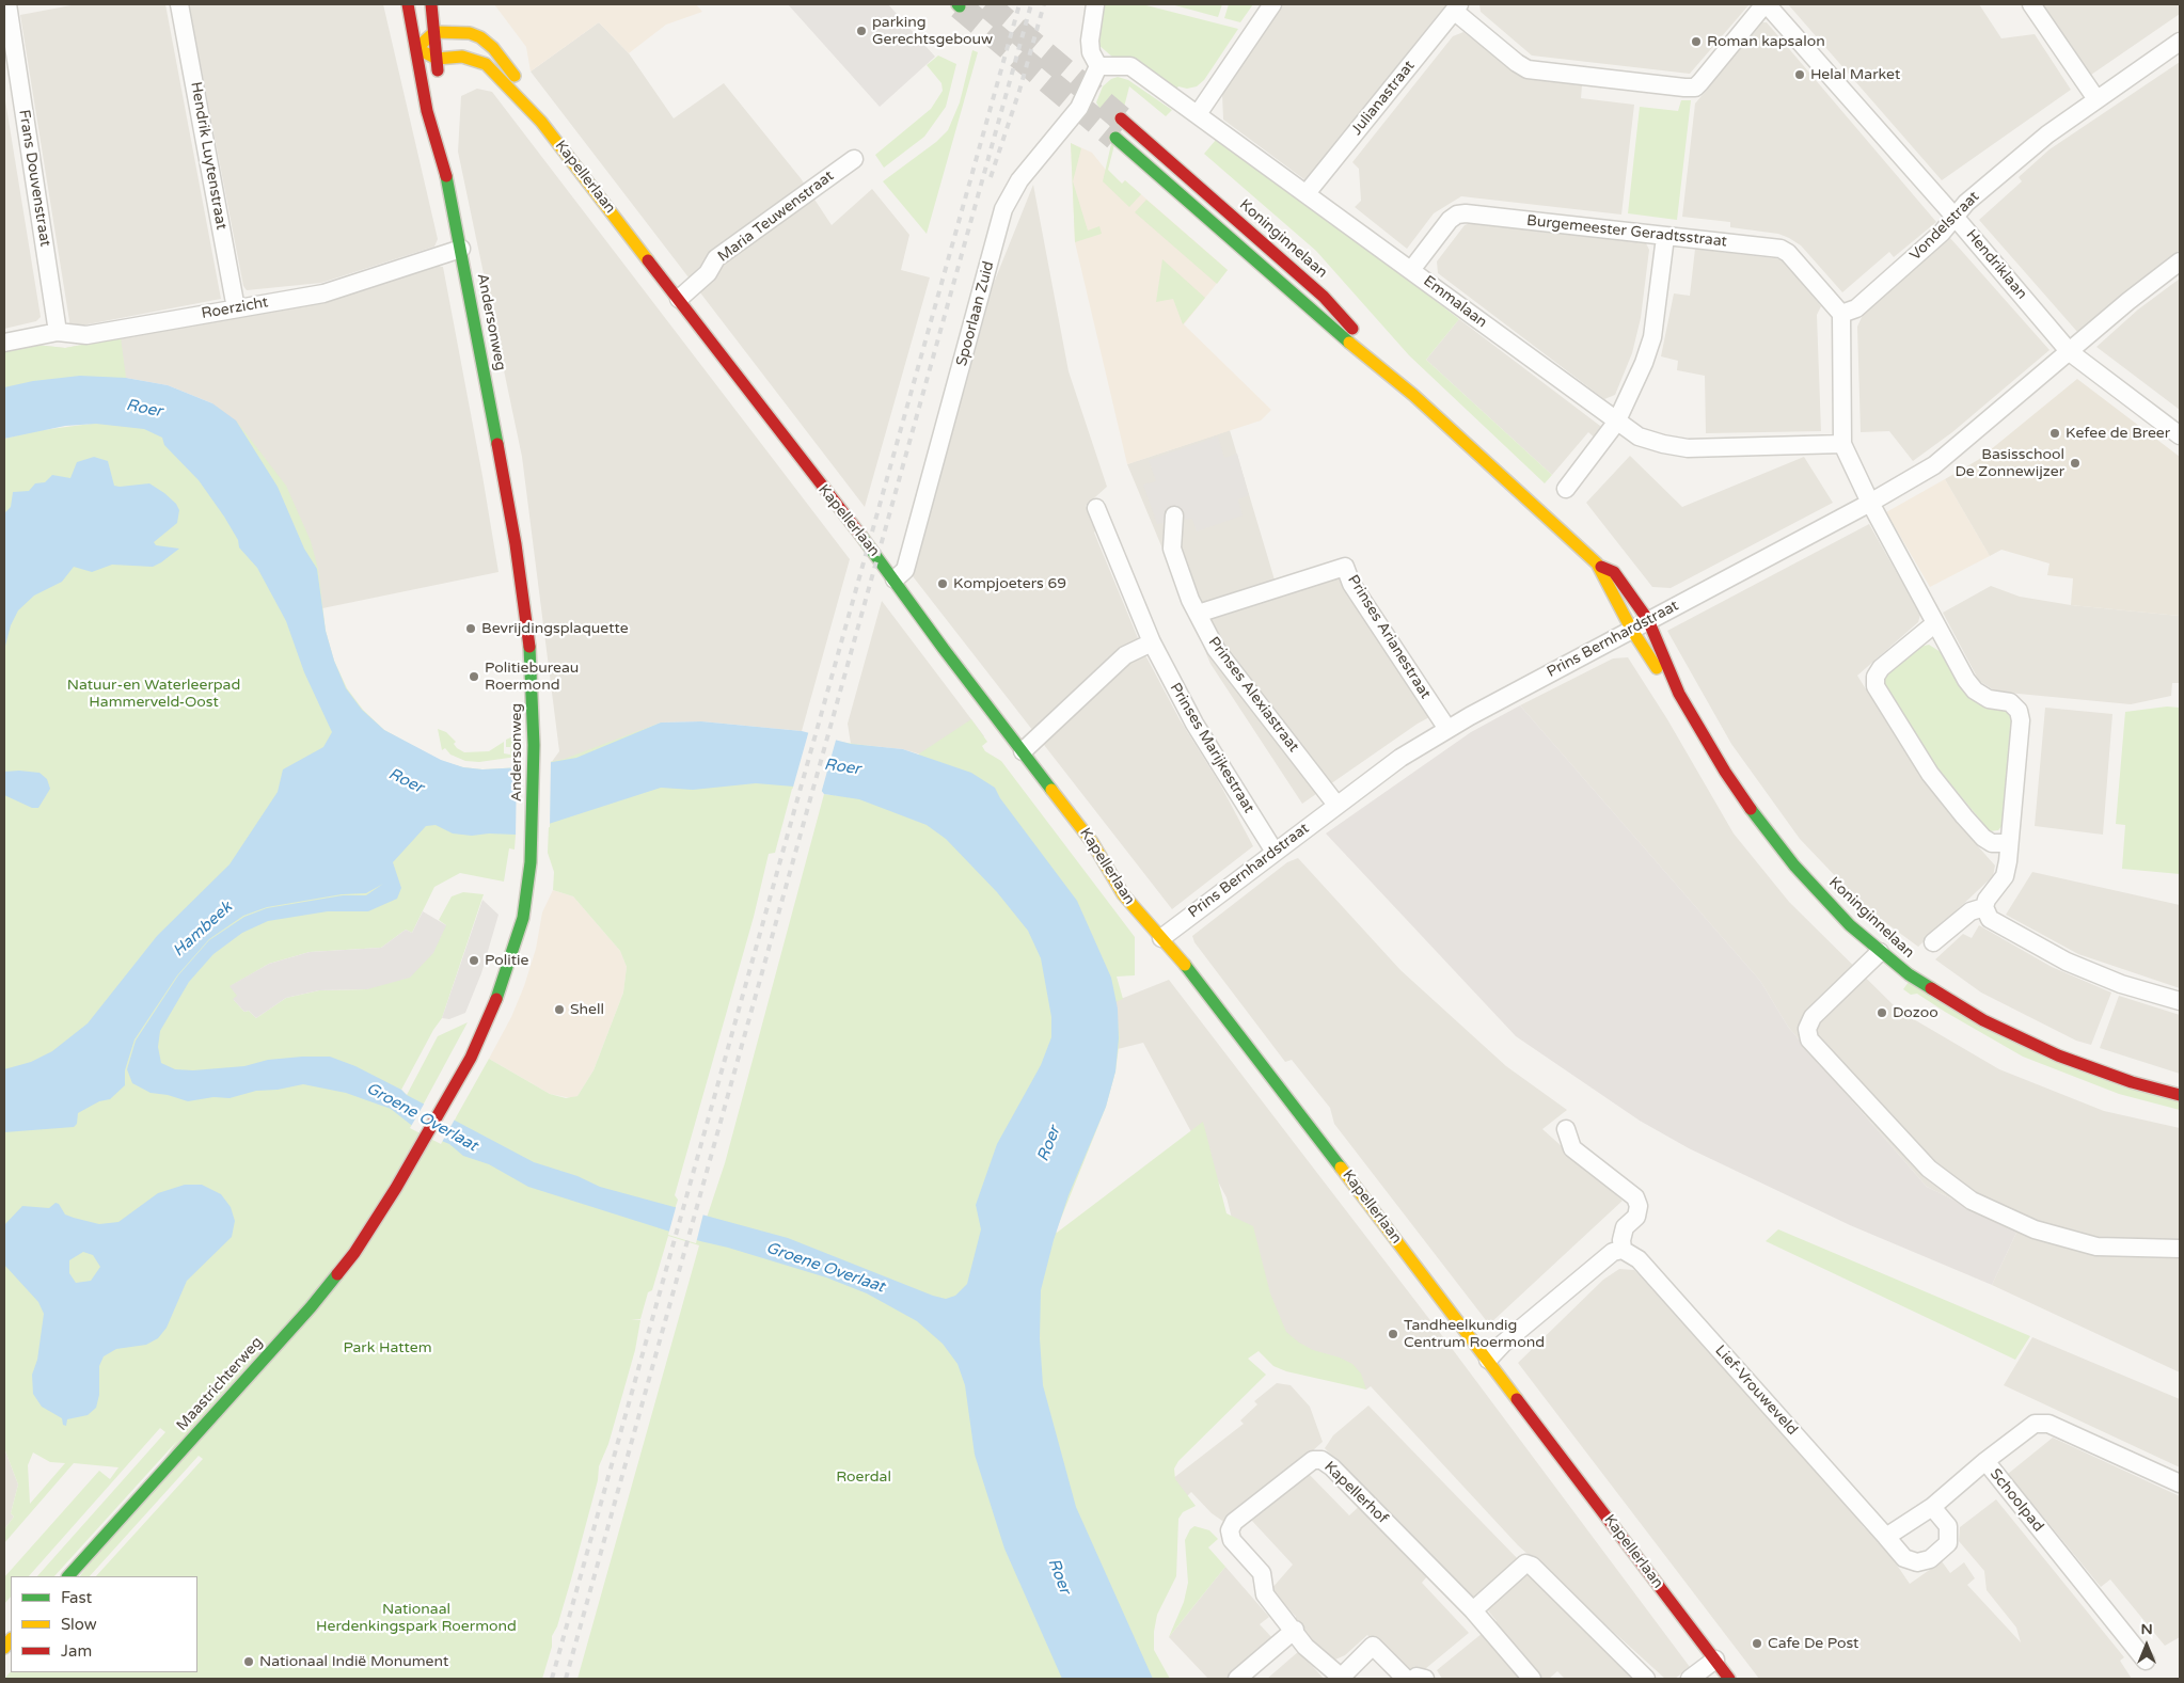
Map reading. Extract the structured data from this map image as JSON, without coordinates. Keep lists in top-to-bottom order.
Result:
{
  "streets": {
    "main road": [
      "Kapellerlaan",
      "Koninginnelaan",
      "Andersonweg",
      "Maastrichterweg"
    ],
    "street": [
      "Julianastraat",
      "Hendrik Luytenstraat",
      "Frans Douvenstraat",
      "Maria Teuwenstraat",
      "Vondelstraat",
      "Burgemeester Geradtsstraat",
      "Hendriklaan",
      "Emmalaan",
      "Roerzicht",
      "Spoorlaan Zuid",
      "Prinses Arianestraat",
      "Prins Bernhardstraat",
      "Prinses Alexiastraat",
      "Prinses Marijkestraat",
      "Lief-Vrouweveld",
      "Kapellerhof",
      "Schoolpad"
    ]
  },
  "crossings": [
    ["Julianastraat", "Emmalaan"],
    ["Hendrik Luytenstraat", "Roerzicht"],
    ["Kapellerlaan", "Maria Teuwenstraat"],
    ["Kapellerlaan", "Spoorlaan Zuid"],
    ["Kapellerlaan", "Prins Bernhardstraat"],
    ["Frans Douvenstraat", "Roerzicht"],
    ["Vondelstraat", "Burgemeester Geradtsstraat"],
    ["Vondelstraat", "Hendriklaan"],
    ["Burgemeester Geradtsstraat", "Emmalaan"],
    ["Koninginnelaan", "Prins Bernhardstraat"],
    ["Hendriklaan", "Prins Bernhardstraat"],
    ["Emmalaan", "Spoorlaan Zuid"],
    ["Roerzicht", "Andersonweg"],
    ["Andersonweg", "Maastrichterweg"],
    ["Prinses Arianestraat", "Prins Bernhardstraat"],
    ["Prinses Arianestraat", "Prinses Alexiastraat"],
    ["Prins Bernhardstraat", "Prinses Alexiastraat"],
    ["Prins Bernhardstraat", "Prinses Marijkestraat"]
  ],
  "water": ["Roer", "Hambeek", "Groene Overlaat"],
  "parks": [
    "Natuur-en Waterleerpad Hammerveld-Oost",
    "Park Hattem",
    "Roerdal",
    "Nationaal Herdenkingspark Roermond"
  ],
  "places": [
    "parking Gerechtsgebouw",
    "Roman kapsalon",
    "Helal Market",
    "Kefee de Breer",
    "Basisschool De Zonnewijzer",
    "Kompjoeters 69",
    "Bevrijdingsplaquette",
    "Politiebureau Roermond",
    "Politie",
    "Shell",
    "Dozoo",
    "Tandheelkundig Centrum Roermond",
    "Cafe De Post",
    "Nationaal Indië Monument"
  ],
  "legend": ["Fast", "Slow", "Jam"],
  "north": "top"
}
